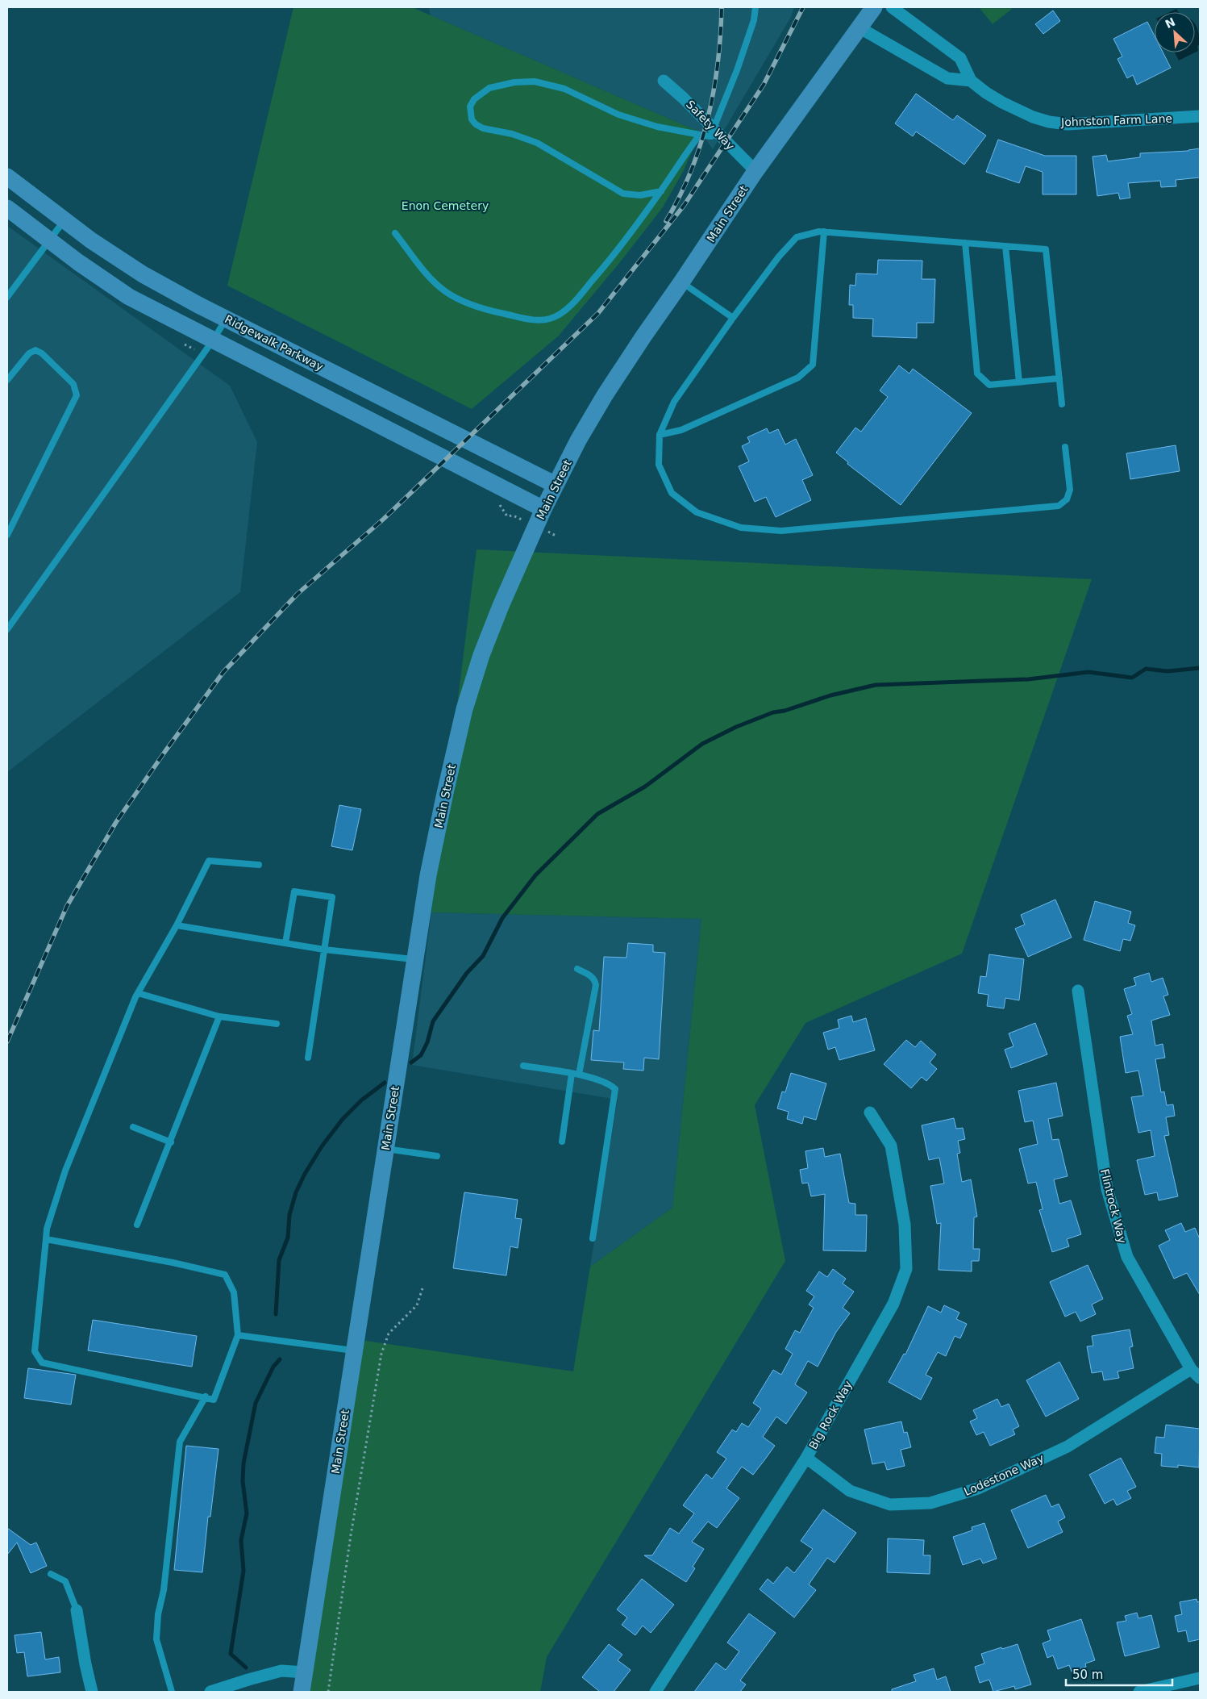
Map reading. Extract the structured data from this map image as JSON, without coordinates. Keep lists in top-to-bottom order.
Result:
{
  "streets": {
    "main road": ["Main Street", "Ridgewalk Parkway"],
    "street": [
      "Johnston Farm Lane",
      "Safety Way",
      "Flintrock Way",
      "Big Rock Way",
      "Lodestone Way"
    ]
  },
  "crossings": [
    ["Johnston Farm Lane", "Main Street"],
    ["Safety Way", "Main Street"],
    ["Main Street", "Ridgewalk Parkway"],
    ["Flintrock Way", "Lodestone Way"],
    ["Big Rock Way", "Lodestone Way"]
  ],
  "parks": ["Enon Cemetery"],
  "scale_bar": "50 m",
  "north": "top left"
}
